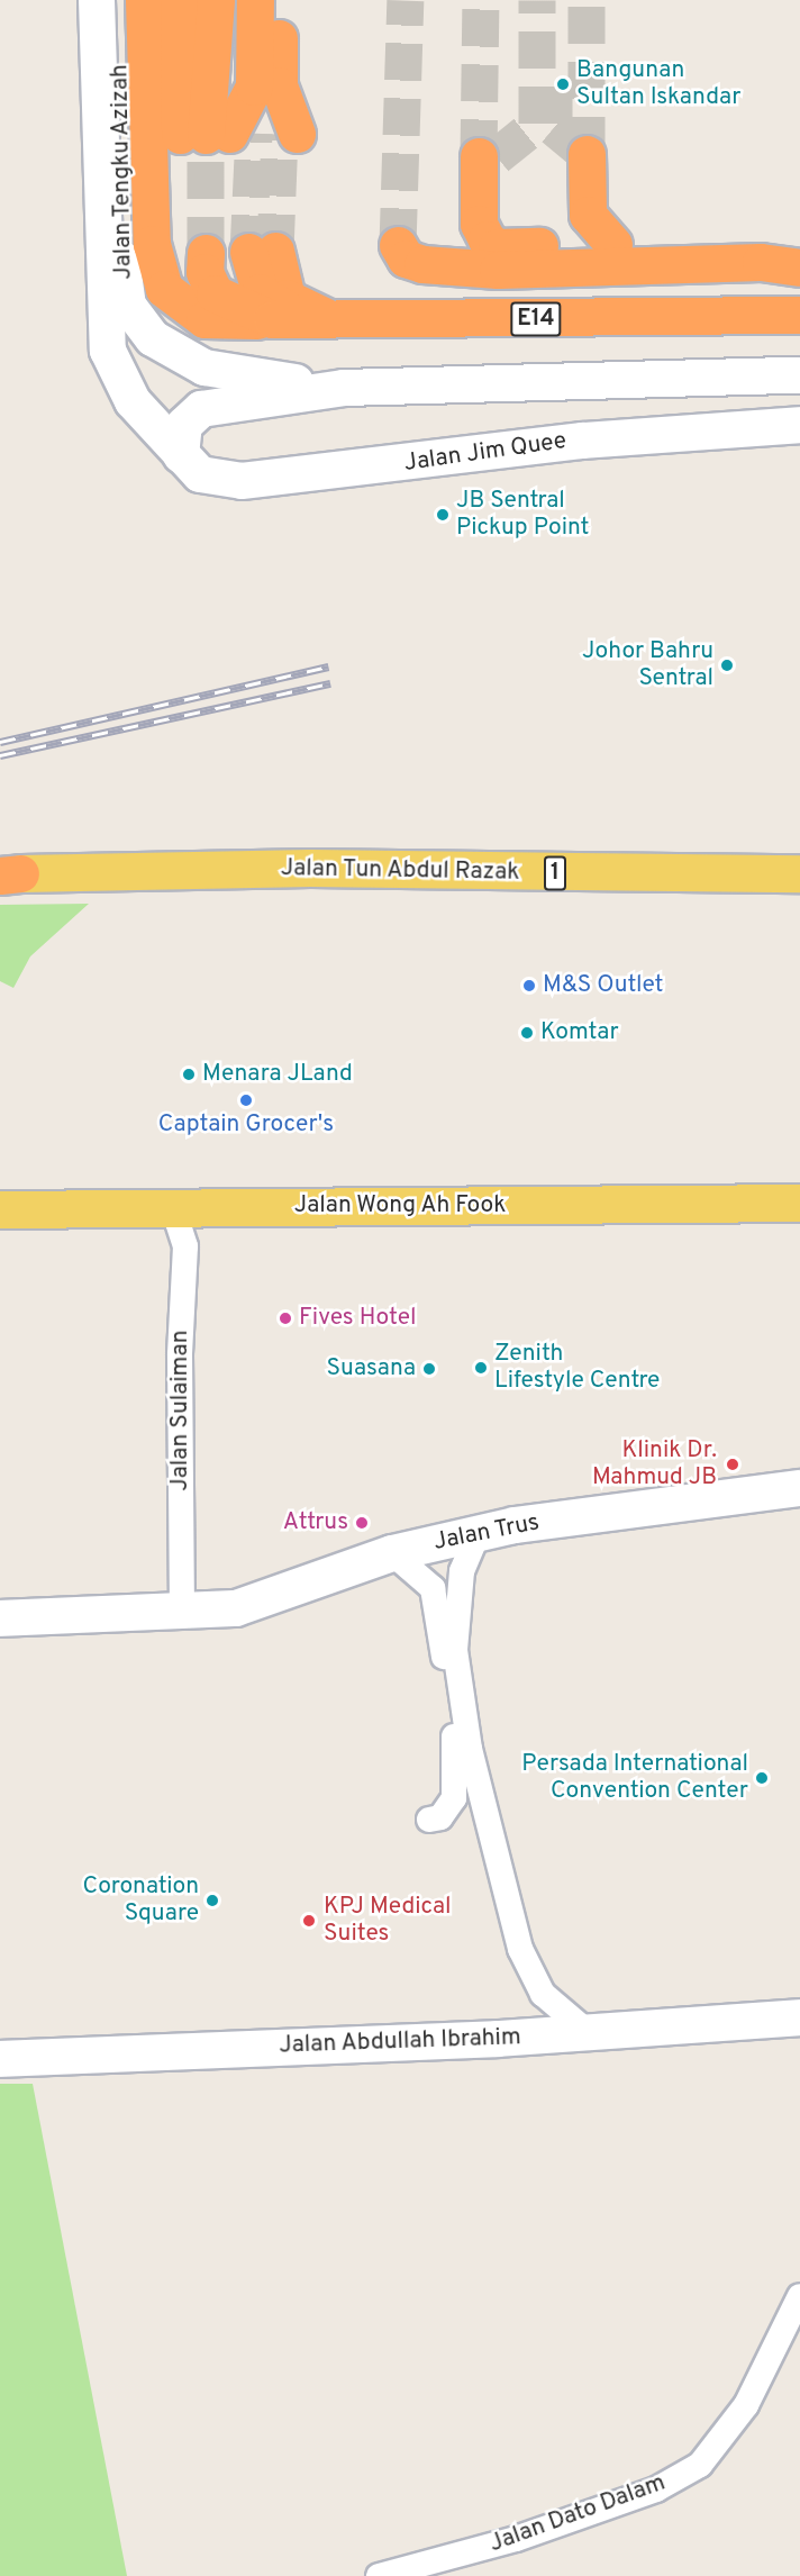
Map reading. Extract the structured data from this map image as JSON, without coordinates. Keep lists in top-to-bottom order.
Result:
{
  "streets": {
    "highway": ["E14"],
    "main road": [
      "Jalan Tengku Azizah",
      "Jalan Jim Quee",
      "Jalan Tun Abdul Razak",
      "1",
      "Jalan Wong Ah Fook",
      "Jalan Trus",
      "Jalan Abdullah Ibrahim"
    ],
    "street": ["Jalan Sulaiman", "Jalan Dato Dalam"]
  },
  "crossings": [
    ["Jalan Tengku Azizah", "Jalan Jim Quee"],
    ["Jalan Wong Ah Fook", "Jalan Sulaiman"],
    ["Jalan Sulaiman", "Jalan Trus"]
  ],
  "places": [
    "Bangunan Sultan Iskandar",
    "JB Sentral Pickup Point",
    "Johor Bahru Sentral",
    "M&S Outlet",
    "Komtar",
    "Menara JLand",
    "Captain Grocer's",
    "Fives Hotel",
    "Zenith Lifestyle Centre",
    "Suasana",
    "Klinik Dr. Mahmud JB",
    "Attrus",
    "Persada International Convention Center",
    "Coronation Square",
    "KPJ Medical Suites"
  ]
}
